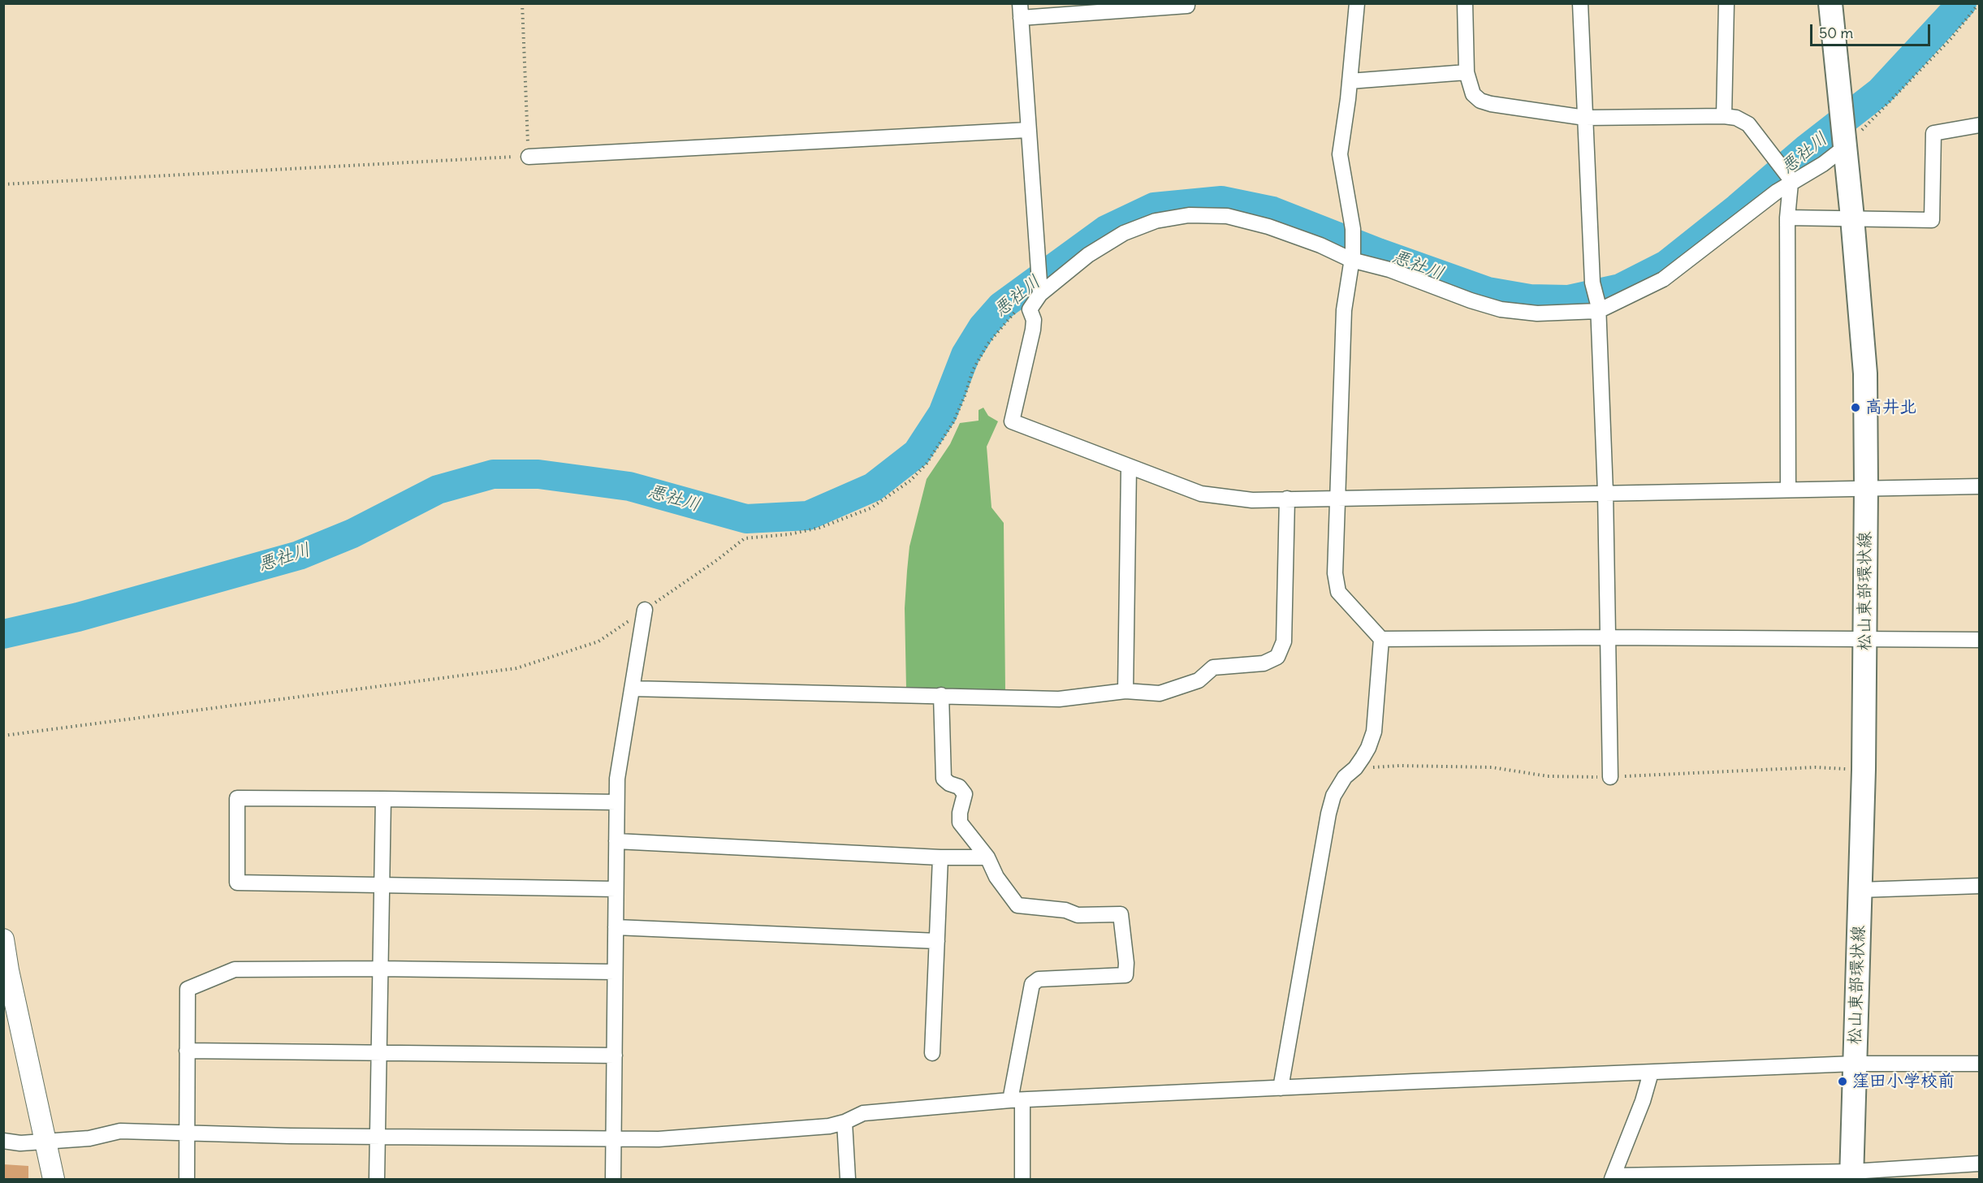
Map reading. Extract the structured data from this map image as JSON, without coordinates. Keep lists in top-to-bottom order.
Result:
{
  "streets": {
    "main road": ["松山東部環状線"]
  },
  "water": ["悪社川"],
  "places": ["高井北", "窪田小学校前"],
  "scale_bar": "50 m"
}
